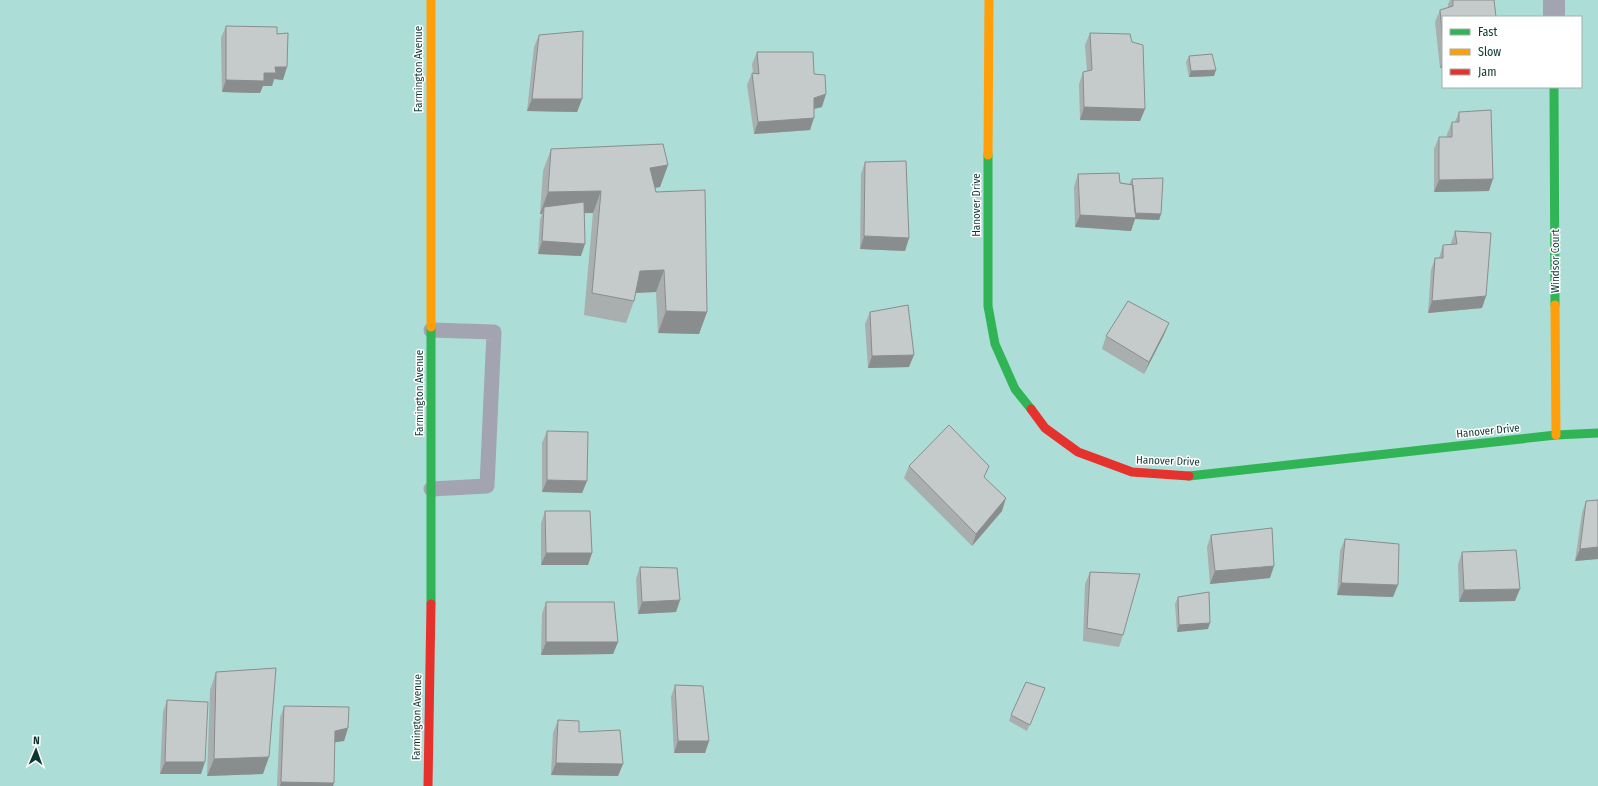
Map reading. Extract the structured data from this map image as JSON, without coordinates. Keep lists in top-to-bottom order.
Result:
{
  "streets": {
    "street": ["Farmington Avenue", "Hanover Drive", "Windsor Court"]
  },
  "crossings": [
    ["Hanover Drive", "Windsor Court"]
  ],
  "legend": ["Fast", "Slow", "Jam"],
  "north": "top"
}
